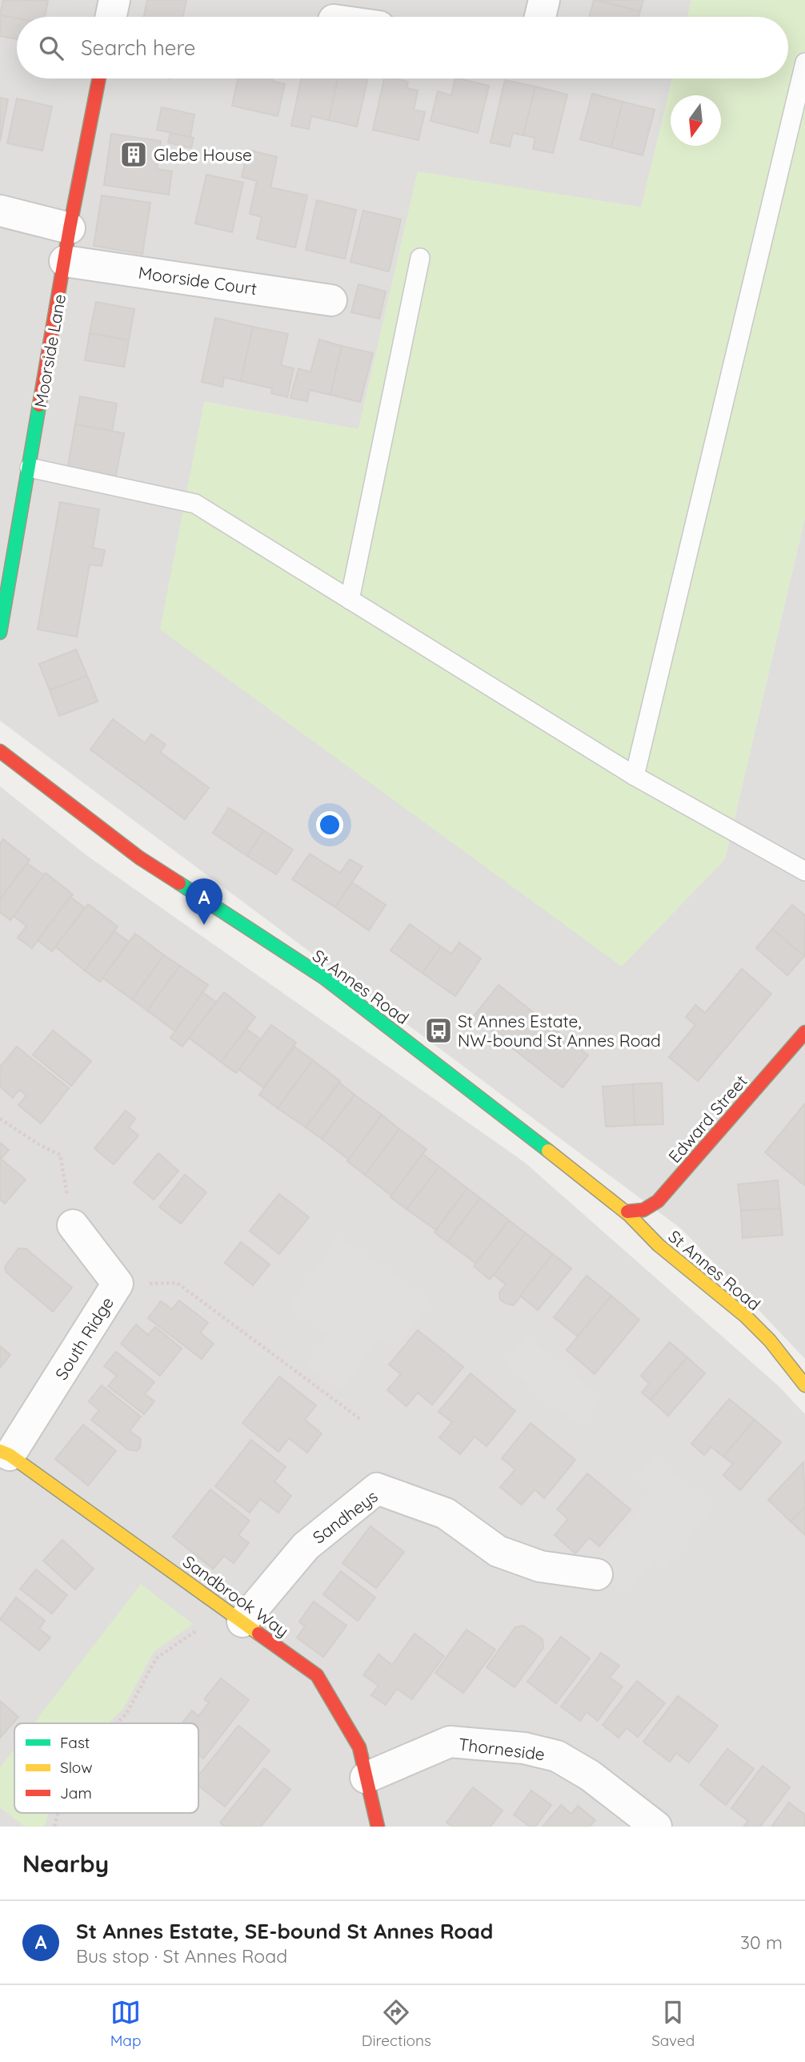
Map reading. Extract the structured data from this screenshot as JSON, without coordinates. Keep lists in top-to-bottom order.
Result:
{
  "streets": {
    "street": [
      "Moorside Court",
      "Moorside Lane",
      "St Annes Road",
      "Edward Street",
      "South Ridge",
      "Sandheys",
      "Sandbrook Way",
      "Thorneside"
    ]
  },
  "crossings": [
    ["Moorside Court", "Moorside Lane"],
    ["St Annes Road", "Edward Street"],
    ["South Ridge", "Sandbrook Way"],
    ["Sandheys", "Sandbrook Way"],
    ["Sandbrook Way", "Thorneside"]
  ],
  "places": {
    "building": ["Glebe House"],
    "bus stop": ["St Annes Estate, NW-bound St Annes Road"]
  },
  "legend": ["Fast", "Slow", "Jam"],
  "north": "bottom",
  "page": {
    "search": "Search here",
    "pins": "A",
    "heading": "Nearby",
    "list": [
      {
        "mark": "A",
        "name": "St Annes Estate, SE-bound St Annes Road",
        "note": "Bus stop · St Annes Road",
        "value": "30 m"
      }
    ],
    "nav": ["Map", "Directions", "Saved"]
  }
}
